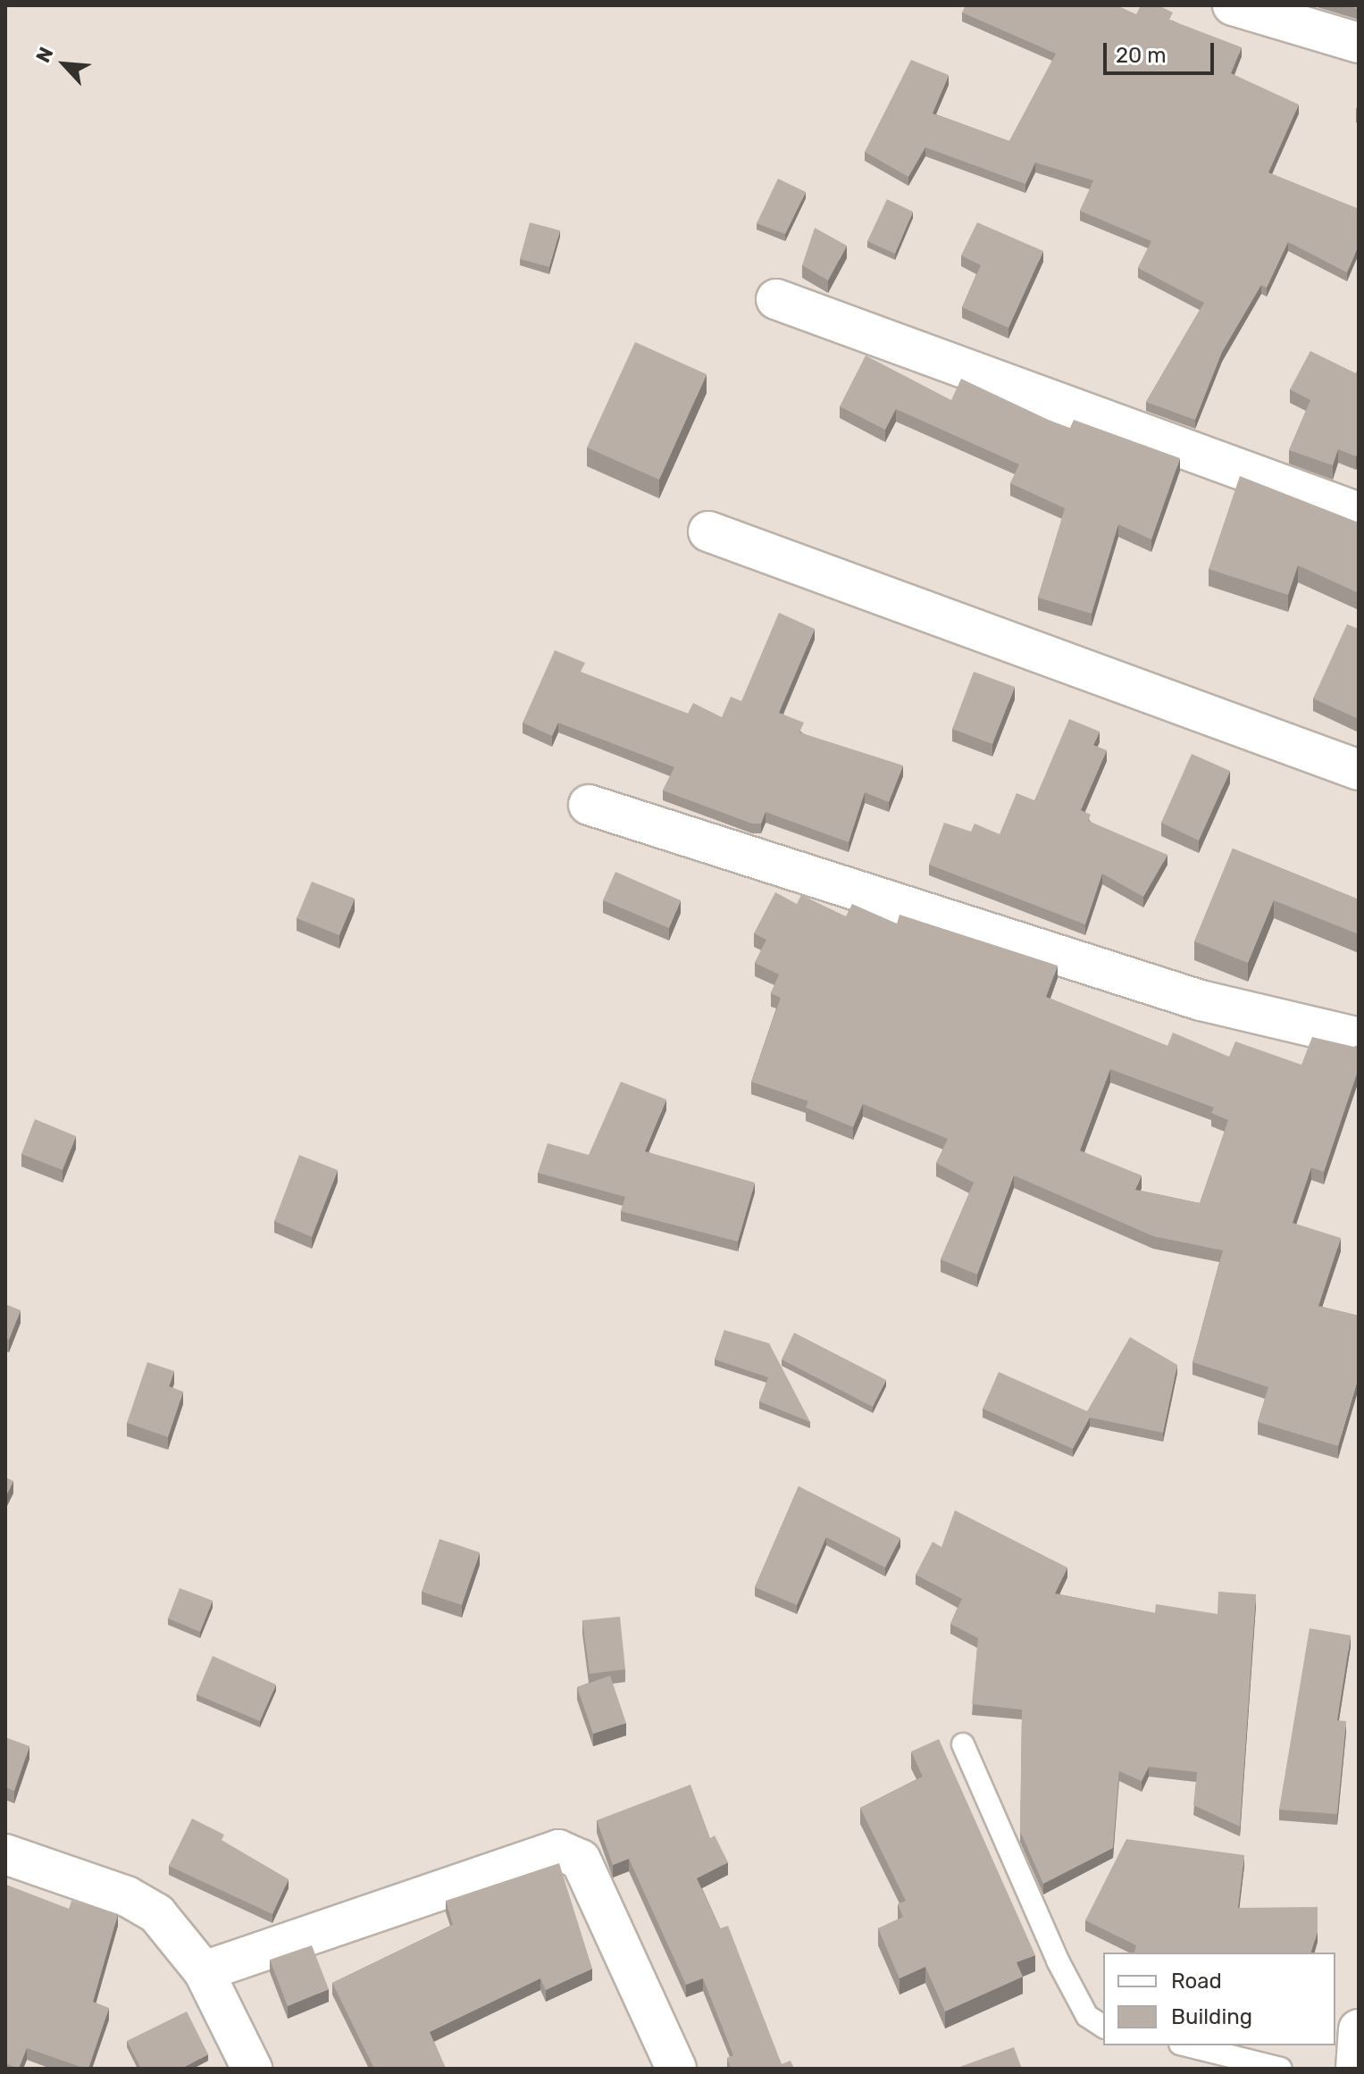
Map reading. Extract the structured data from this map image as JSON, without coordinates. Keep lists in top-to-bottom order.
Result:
{
  "legend": ["Road", "Building"],
  "scale_bar": "20 m",
  "north": "top left"
}
